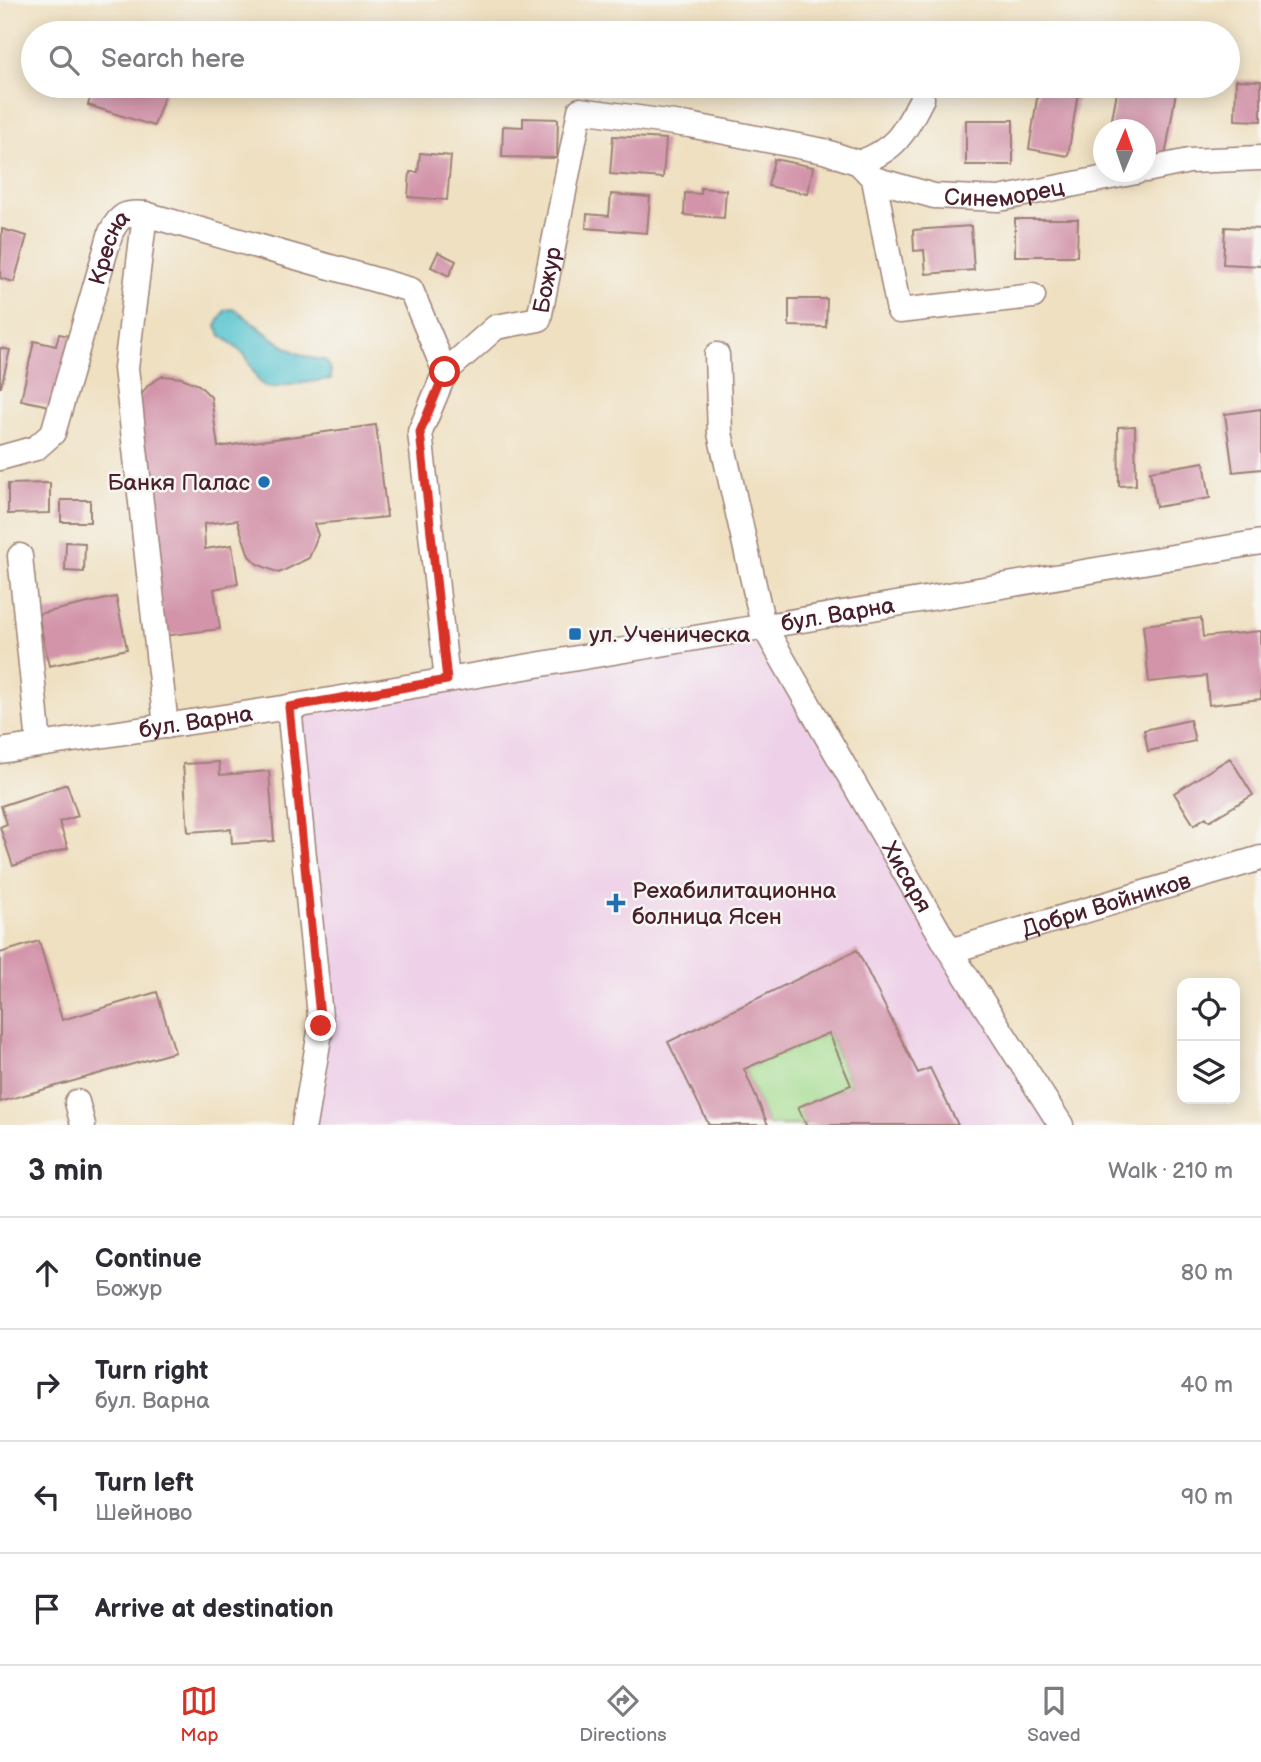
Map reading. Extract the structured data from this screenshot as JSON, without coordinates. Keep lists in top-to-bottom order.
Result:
{
  "streets": {
    "street": [
      "Синеморец",
      "Кресна",
      "Божур",
      "бул. Варна",
      "Хисаря",
      "Добри Войников"
    ]
  },
  "crossings": [
    ["Синеморец", "Божур"],
    ["Кресна", "Божур"],
    ["Божур", "бул. Варна"],
    ["бул. Варна", "Хисаря"],
    ["Хисаря", "Добри Войников"]
  ],
  "places": {
    "other": ["Банкя Палас"],
    "transit": ["ул. Ученическа"],
    "health": ["Рехабилитационна болница Ясен"]
  },
  "north": "top",
  "page": {
    "search": "Search here",
    "heading": ["3 min", "Walk · 210 m"],
    "list": [
      ["Continue", "Божур", "80 m"],
      ["Turn right", "бул. Варна", "40 m"],
      ["Turn left", "Шейново", "90 m"],
      "Arrive at destination"
    ],
    "nav": ["Map", "Directions", "Saved"]
  }
}
